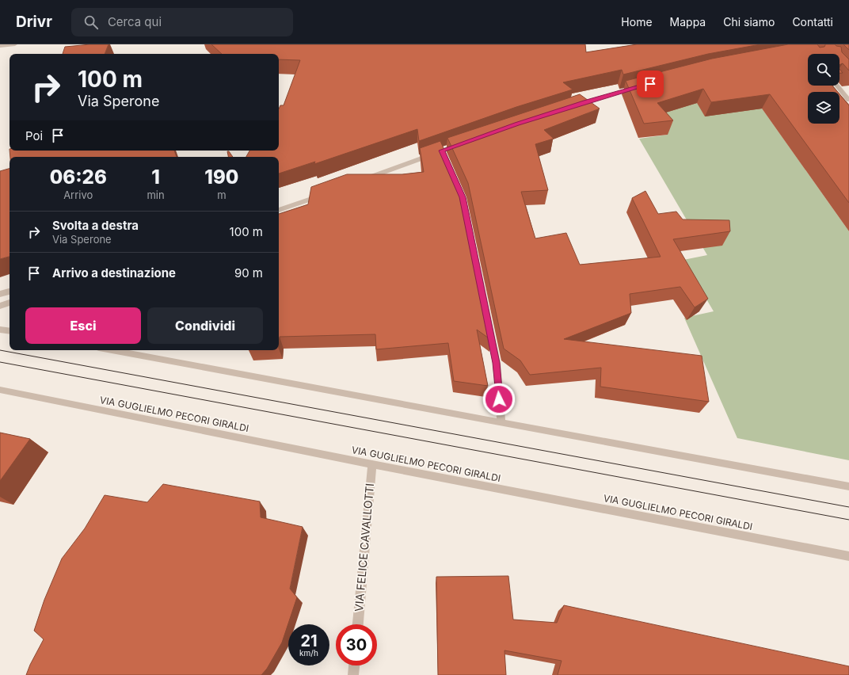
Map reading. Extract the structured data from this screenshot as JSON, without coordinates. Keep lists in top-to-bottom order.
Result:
{
  "streets": {
    "street": ["VIA GUGLIELMO PECORI GIRALDI", "VIA FELICE CAVALLOTTI"]
  },
  "crossings": [
    ["VIA GUGLIELMO PECORI GIRALDI", "VIA FELICE CAVALLOTTI"]
  ],
  "page": {
    "header": "Drivr",
    "search": "Cerca qui",
    "nav": [
      "Home",
      "Mappa",
      "Chi siamo",
      "Contatti"
    ],
    "turn": ["100 m", "Via Sperone"],
    "then": "Poi",
    "eta": [
      "06:26",
      "Arrivo",
      "1",
      "min",
      "190",
      "m"
    ],
    "list": [
      {
        "name": "Svolta a destra",
        "note": "Via Sperone",
        "value": "100 m"
      },
      {
        "name": "Arrivo a destinazione",
        "value": "90 m"
      }
    ],
    "buttons": ["Esci", "Condividi"],
    "speed": "21 km/h",
    "limit": "30"
  }
}
